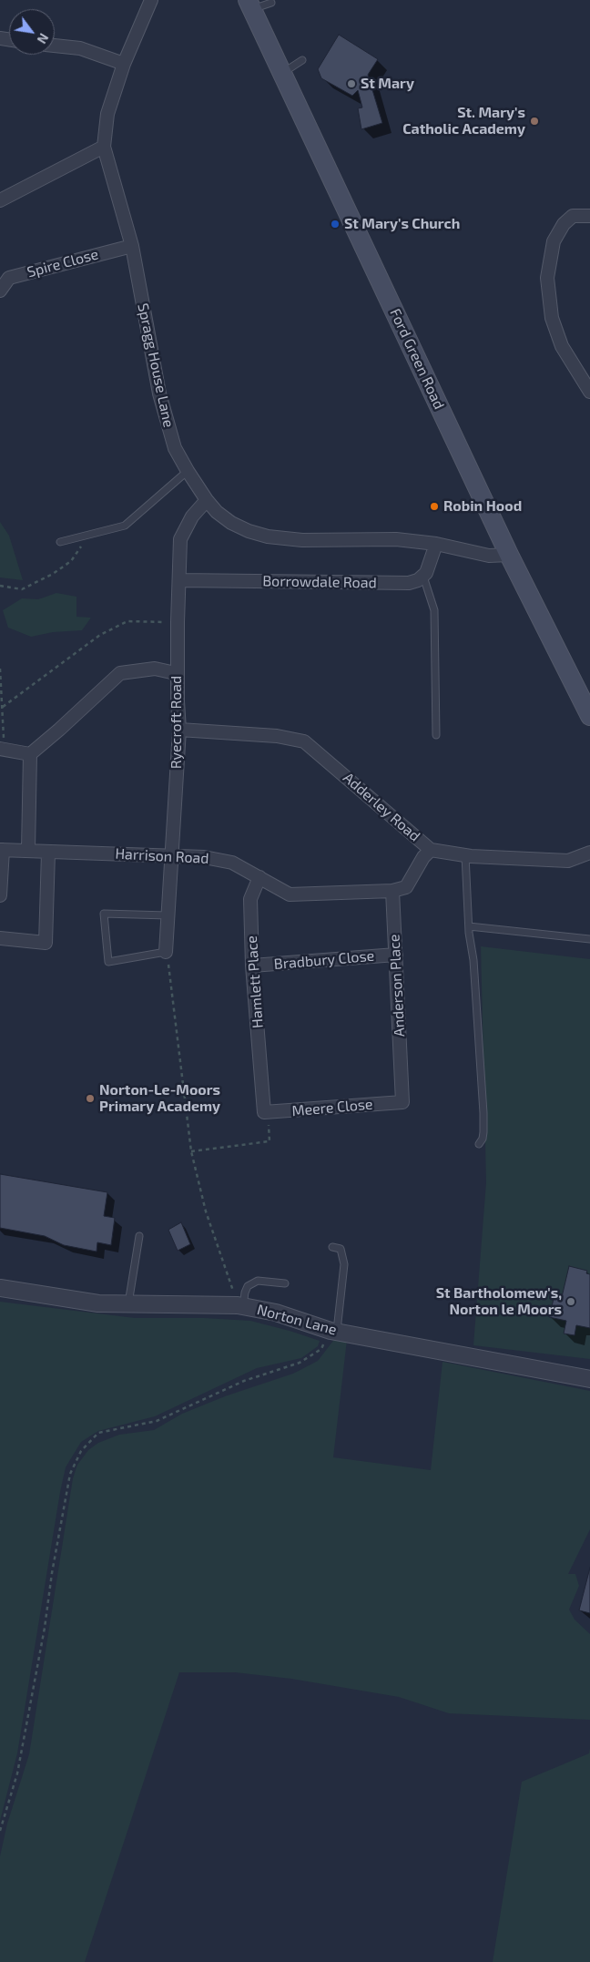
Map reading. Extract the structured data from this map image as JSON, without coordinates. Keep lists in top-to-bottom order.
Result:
{
  "streets": {
    "main road": ["Ford Green Road"],
    "street": [
      "Spire Close",
      "Spragg House Lane",
      "Borrowdale Road",
      "Ryecroft Road",
      "Adderley Road",
      "Harrison Road",
      "Bradbury Close",
      "Hamlett Place",
      "Anderson Place",
      "Meere Close",
      "Norton Lane"
    ]
  },
  "crossings": [
    ["Spire Close", "Spragg House Lane"],
    ["Ford Green Road", "Spragg House Lane"],
    ["Spragg House Lane", "Ryecroft Road"],
    ["Borrowdale Road", "Ryecroft Road"],
    ["Ryecroft Road", "Adderley Road"],
    ["Ryecroft Road", "Harrison Road"],
    ["Adderley Road", "Harrison Road"],
    ["Harrison Road", "Hamlett Place"],
    ["Harrison Road", "Anderson Place"],
    ["Bradbury Close", "Hamlett Place"],
    ["Bradbury Close", "Anderson Place"],
    ["Hamlett Place", "Meere Close"],
    ["Anderson Place", "Meere Close"]
  ],
  "places": [
    "St Mary",
    "St. Mary's Catholic Academy",
    "St Mary's Church",
    "Robin Hood",
    "Norton-Le-Moors Primary Academy",
    "St Bartholomew's, Norton le Moors"
  ],
  "north": "bottom right"
}
